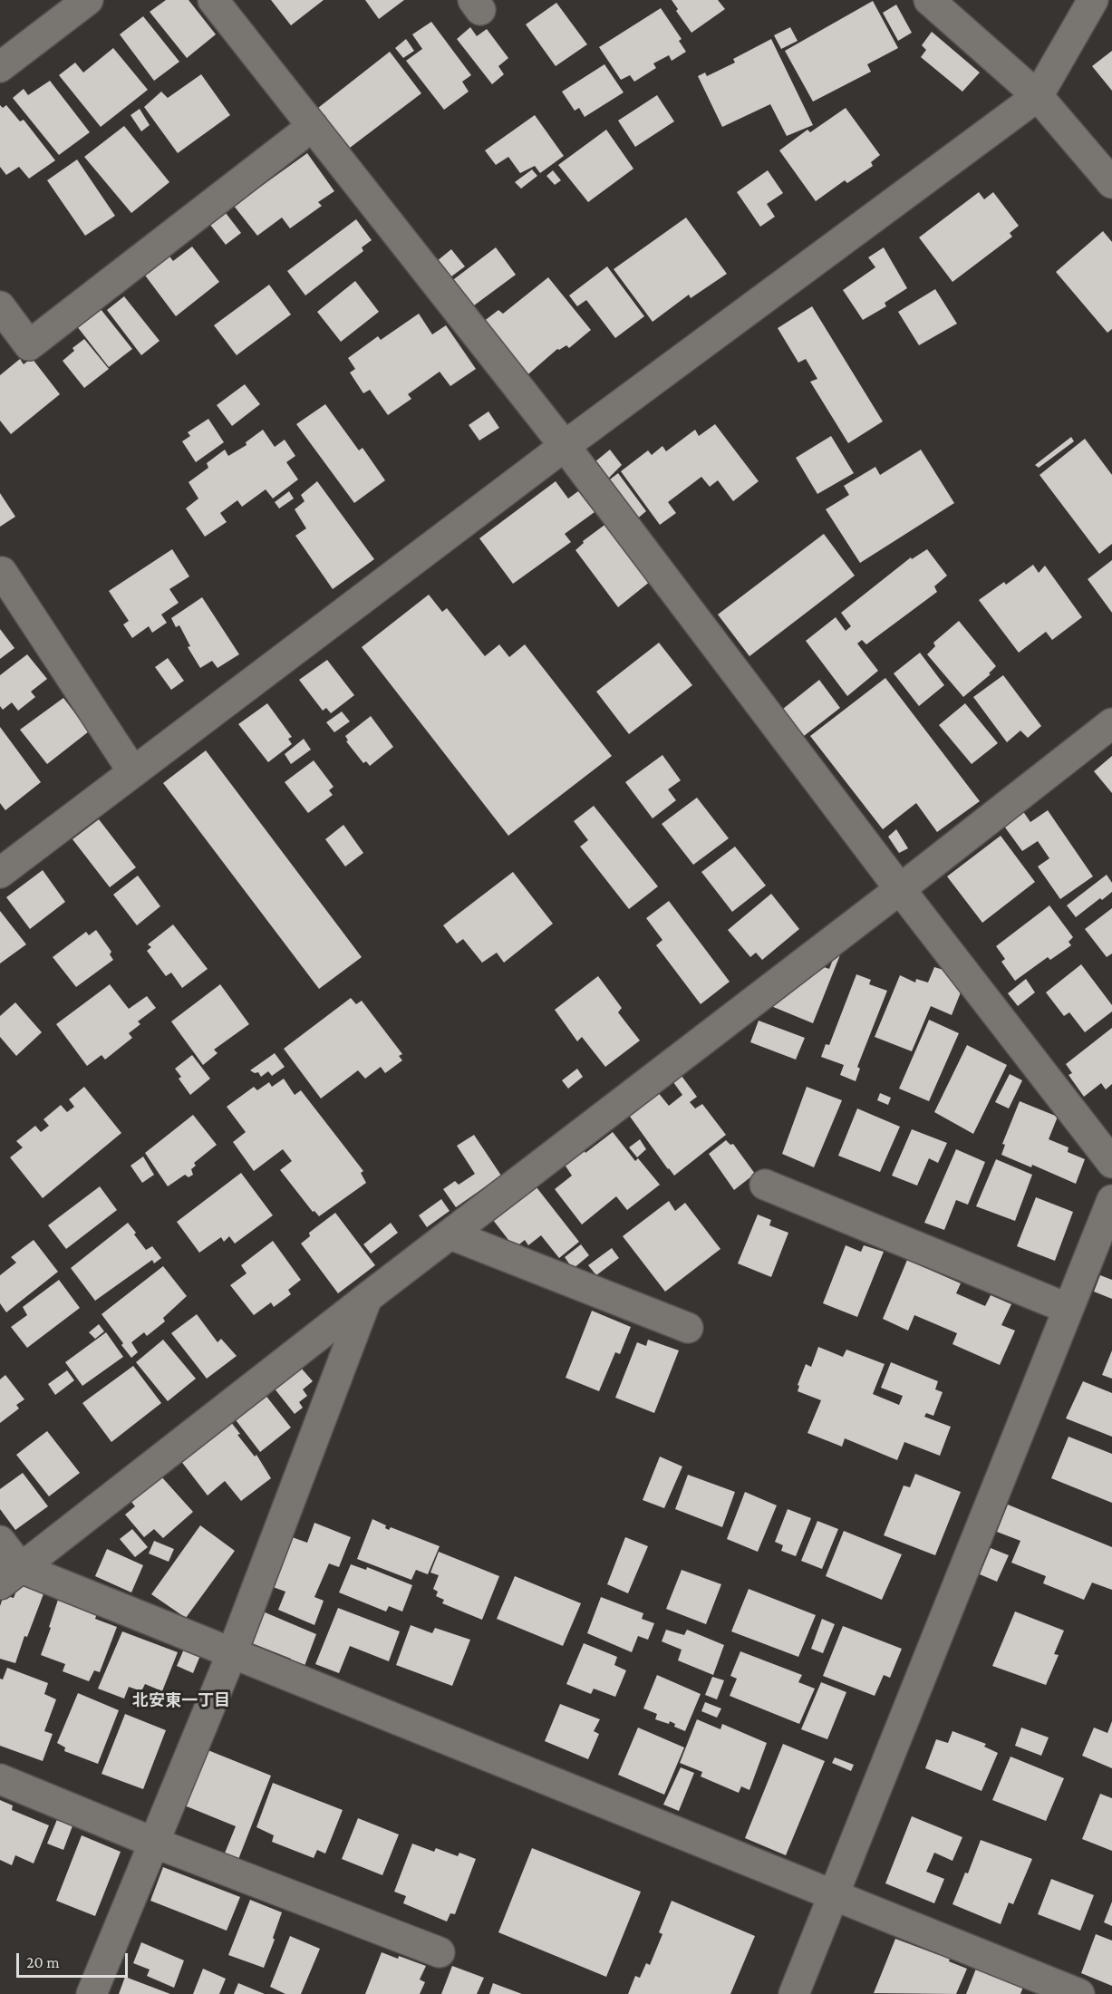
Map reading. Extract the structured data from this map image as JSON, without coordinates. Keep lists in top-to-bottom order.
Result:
{
  "districts": ["北安東一丁目"],
  "scale_bar": "20 m"
}
